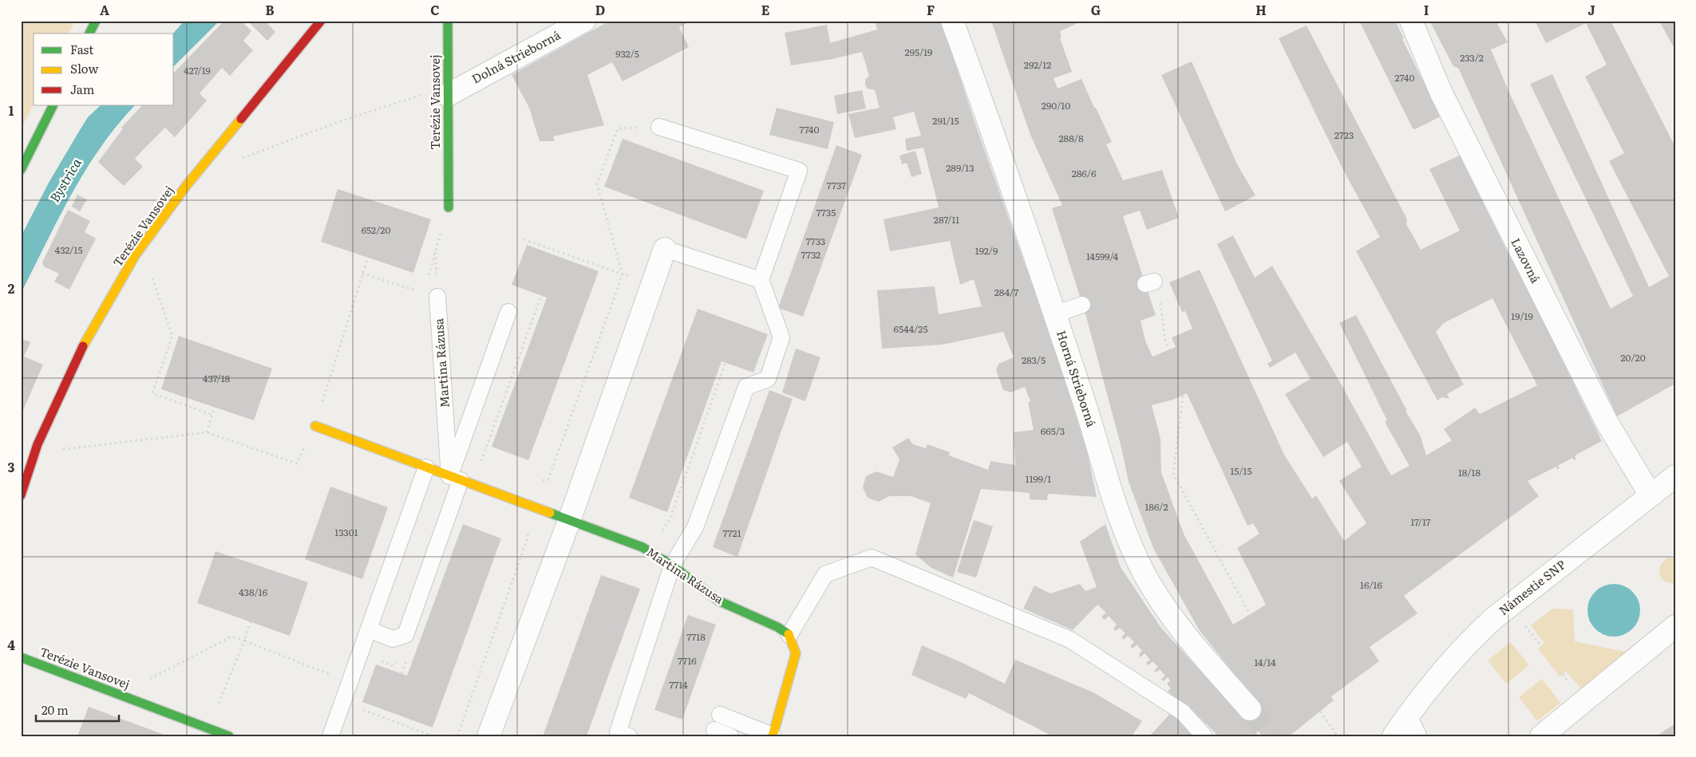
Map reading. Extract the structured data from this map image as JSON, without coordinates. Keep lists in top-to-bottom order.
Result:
{
  "streets": {
    "street": [
      "Dolná Strieborná",
      "Terézie Vansovej",
      "Lazovná",
      "Martina Rázusa",
      "Horná Strieborná",
      "Námestie SNP"
    ]
  },
  "crossings": [
    ["Dolná Strieborná", "Terézie Vansovej"],
    ["Lazovná", "Námestie SNP"]
  ],
  "water": ["Bystrica"],
  "house_numbers": [
    "295/19",
    "932/5",
    "233/2",
    "292/12",
    "427/19",
    "2740",
    "290/10",
    "291/15",
    "7740",
    "2723",
    "288/8",
    "289/13",
    "286/6",
    "7737",
    "7735",
    "287/11",
    "652/20",
    "7733",
    "432/15",
    "192/9",
    "7732",
    "14599/4",
    "284/7",
    "19/19",
    "6544/25",
    "20/20",
    "283/5",
    "437/18",
    "665/3",
    "15/15",
    "18/18",
    "1199/1",
    "186/2",
    "17/17",
    "13301",
    "7721",
    "16/16",
    "438/16",
    "7718",
    "7716",
    "14/14",
    "7714"
  ],
  "legend": ["Fast", "Slow", "Jam"],
  "scale_bar": "20 m",
  "grid": {
    "columns": [
      "A",
      "B",
      "C",
      "D",
      "E",
      "F",
      "G",
      "H",
      "I",
      "J"
    ],
    "rows": [
      "1",
      "2",
      "3",
      "4"
    ]
  }
}
